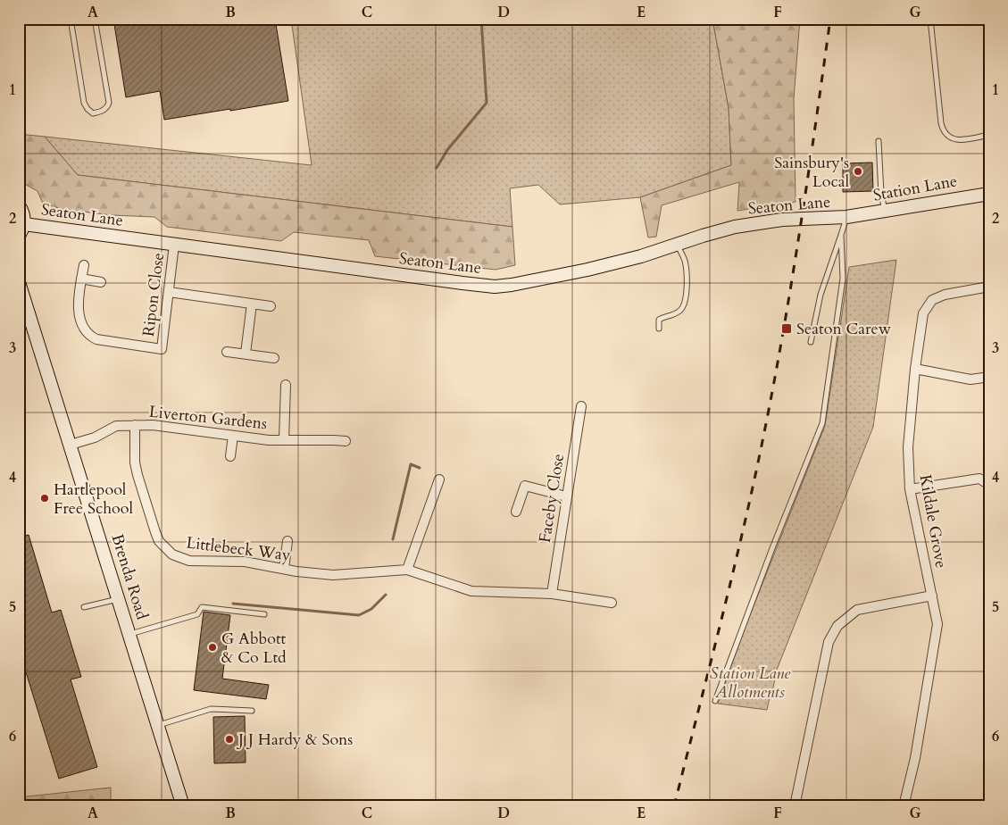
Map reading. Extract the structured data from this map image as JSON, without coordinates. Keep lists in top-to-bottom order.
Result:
{
  "streets": {
    "main road": ["Station Lane", "Seaton Lane", "Brenda Road"],
    "street": [
      "Ripon Close",
      "Liverton Gardens",
      "Faceby Close",
      "Kildale Grove",
      "Littlebeck Way"
    ]
  },
  "crossings": [
    ["Station Lane", "Seaton Lane"],
    ["Seaton Lane", "Ripon Close"],
    ["Liverton Gardens", "Littlebeck Way"],
    ["Liverton Gardens", "Brenda Road"]
  ],
  "parks": ["Station Lane Allotments"],
  "places": {
    "other": [
      "Sainsbury's Local",
      "Hartlepool Free School",
      "G Abbott & Co Ltd",
      "J J Hardy & Sons"
    ],
    "transit": ["Seaton Carew"]
  },
  "grid": {
    "columns": [
      "A",
      "B",
      "C",
      "D",
      "E",
      "F",
      "G"
    ],
    "rows": [
      "1",
      "2",
      "3",
      "4",
      "5",
      "6"
    ]
  }
}
